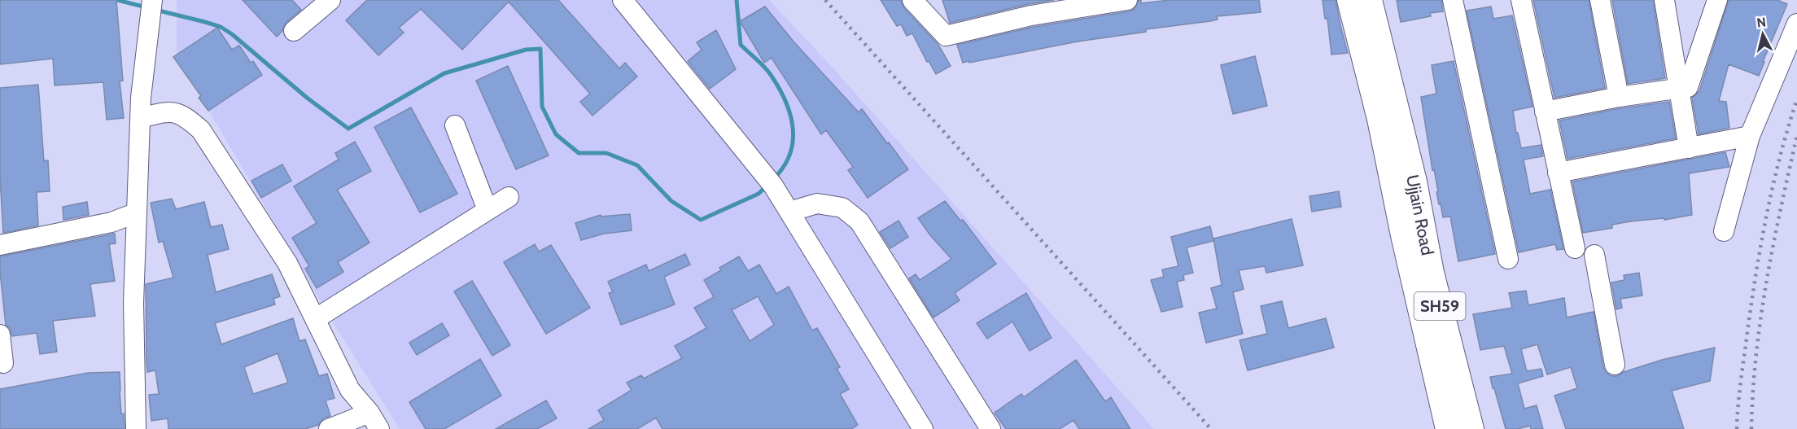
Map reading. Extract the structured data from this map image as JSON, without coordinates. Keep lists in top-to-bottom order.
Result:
{
  "streets": {
    "main road": ["Ujjain Road", "SH59"]
  },
  "north": "top"
}
